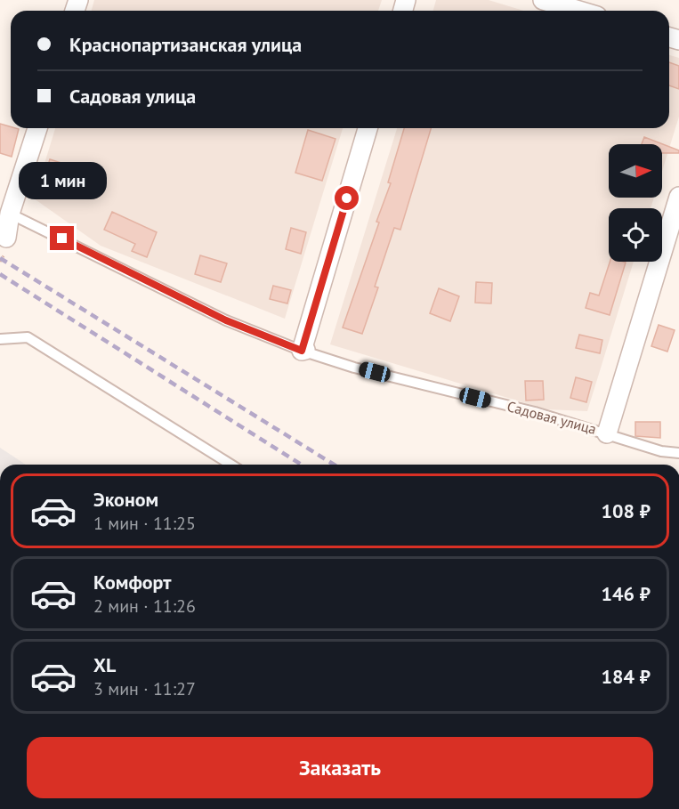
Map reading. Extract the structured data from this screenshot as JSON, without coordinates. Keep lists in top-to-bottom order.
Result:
{
  "streets": {
    "lane": ["Садовая улица"]
  },
  "north": "right",
  "page": {
    "banner": ["Краснопартизанская улица", "Садовая улица"],
    "bubble": "1 мин",
    "list": [
      {
        "name": "Эконом",
        "note": "1 мин · 11:25",
        "value": "108 ₽"
      },
      {
        "name": "Комфорт",
        "note": "2 мин · 11:26",
        "value": "146 ₽"
      },
      {
        "name": "XL",
        "note": "3 мин · 11:27",
        "value": "184 ₽"
      }
    ],
    "buttons": "Заказать"
  }
}
